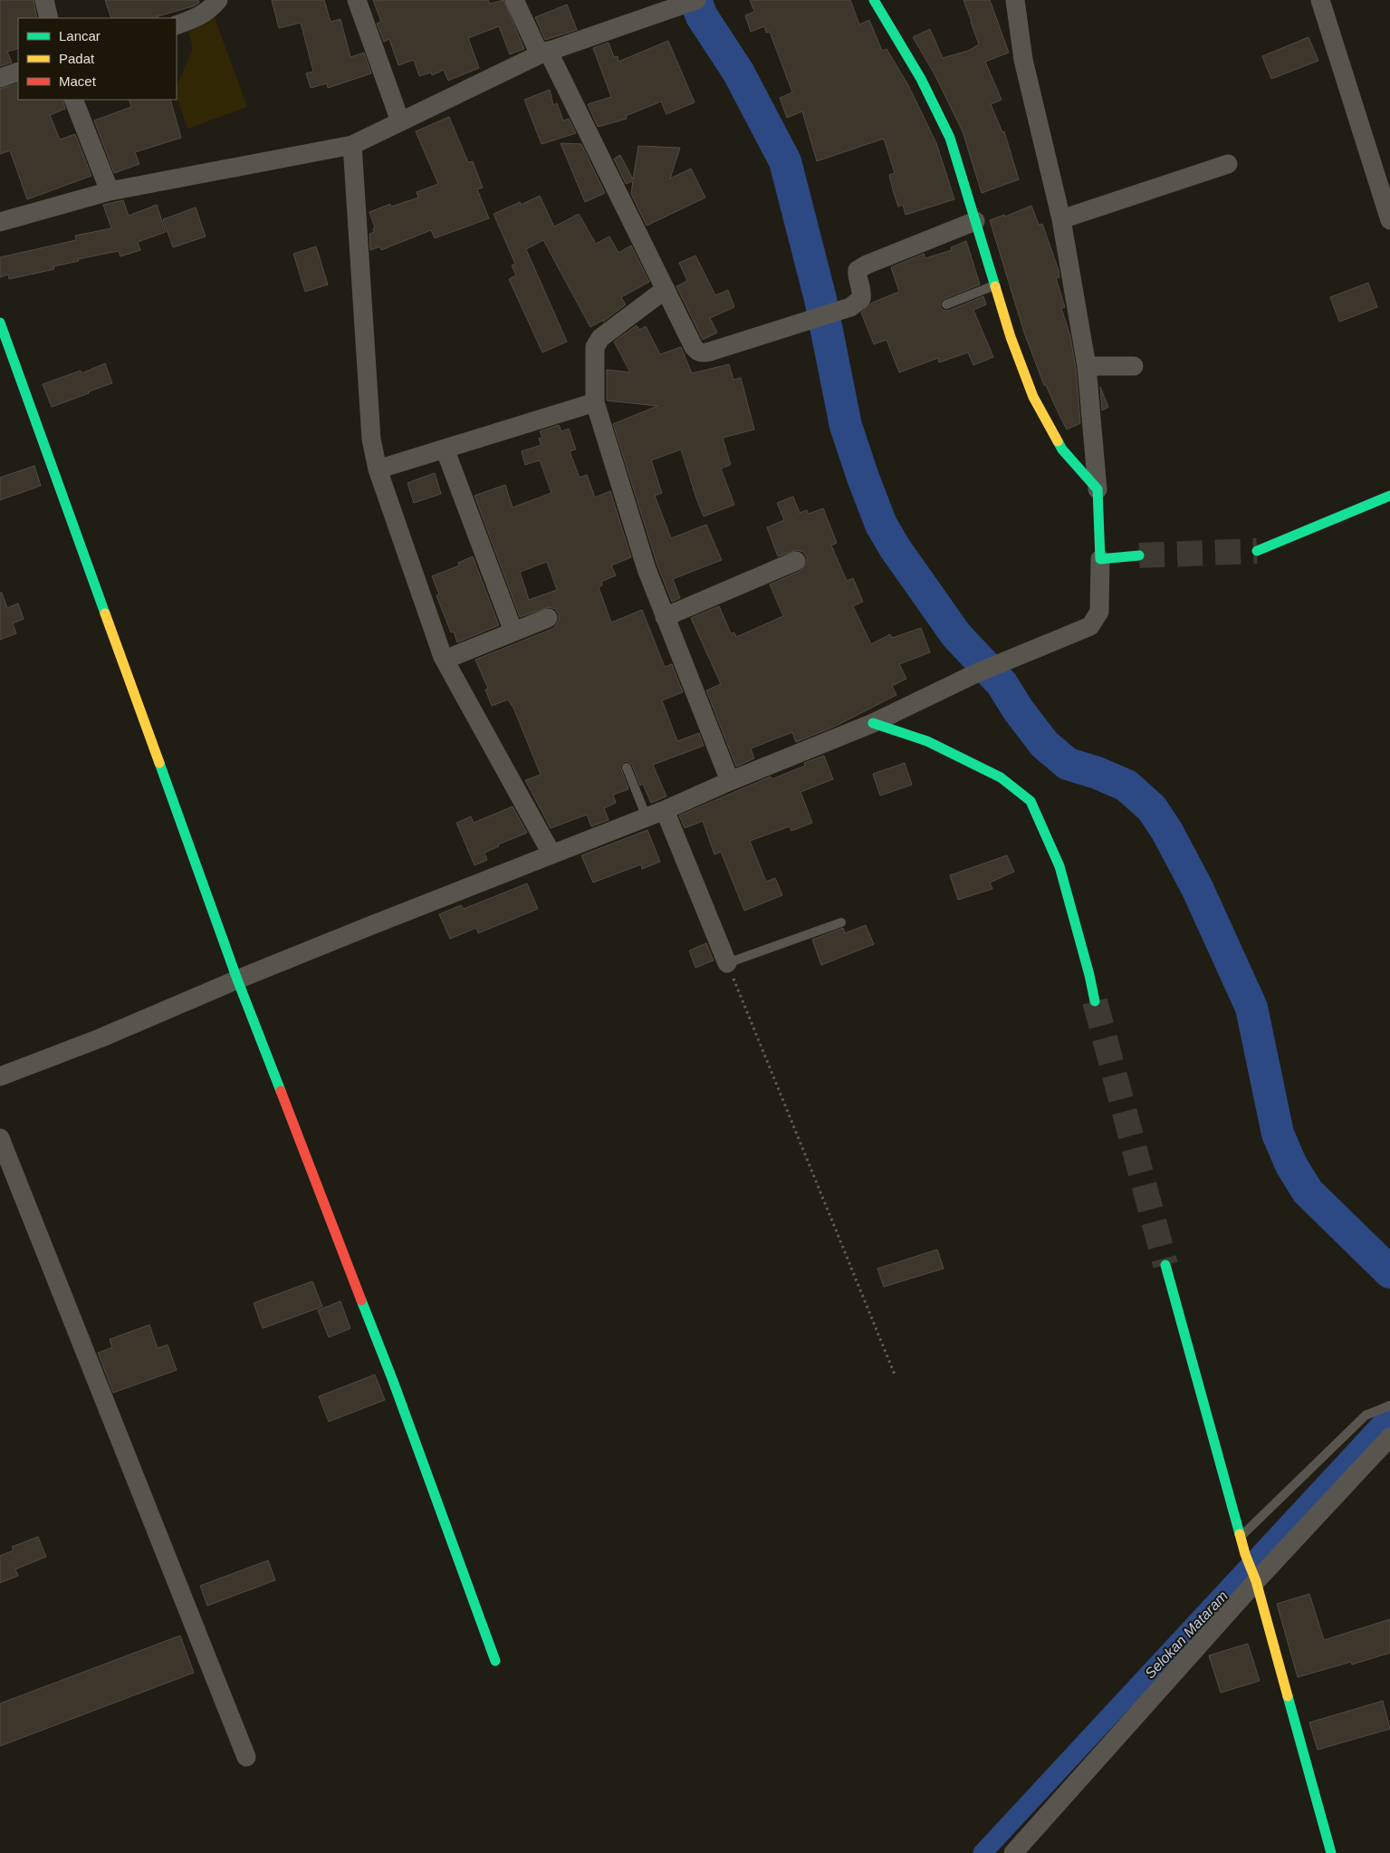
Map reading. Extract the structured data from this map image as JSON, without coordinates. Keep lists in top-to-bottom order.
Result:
{
  "water": ["Selokan Mataram"],
  "legend": ["Lancar", "Padat", "Macet"]
}
